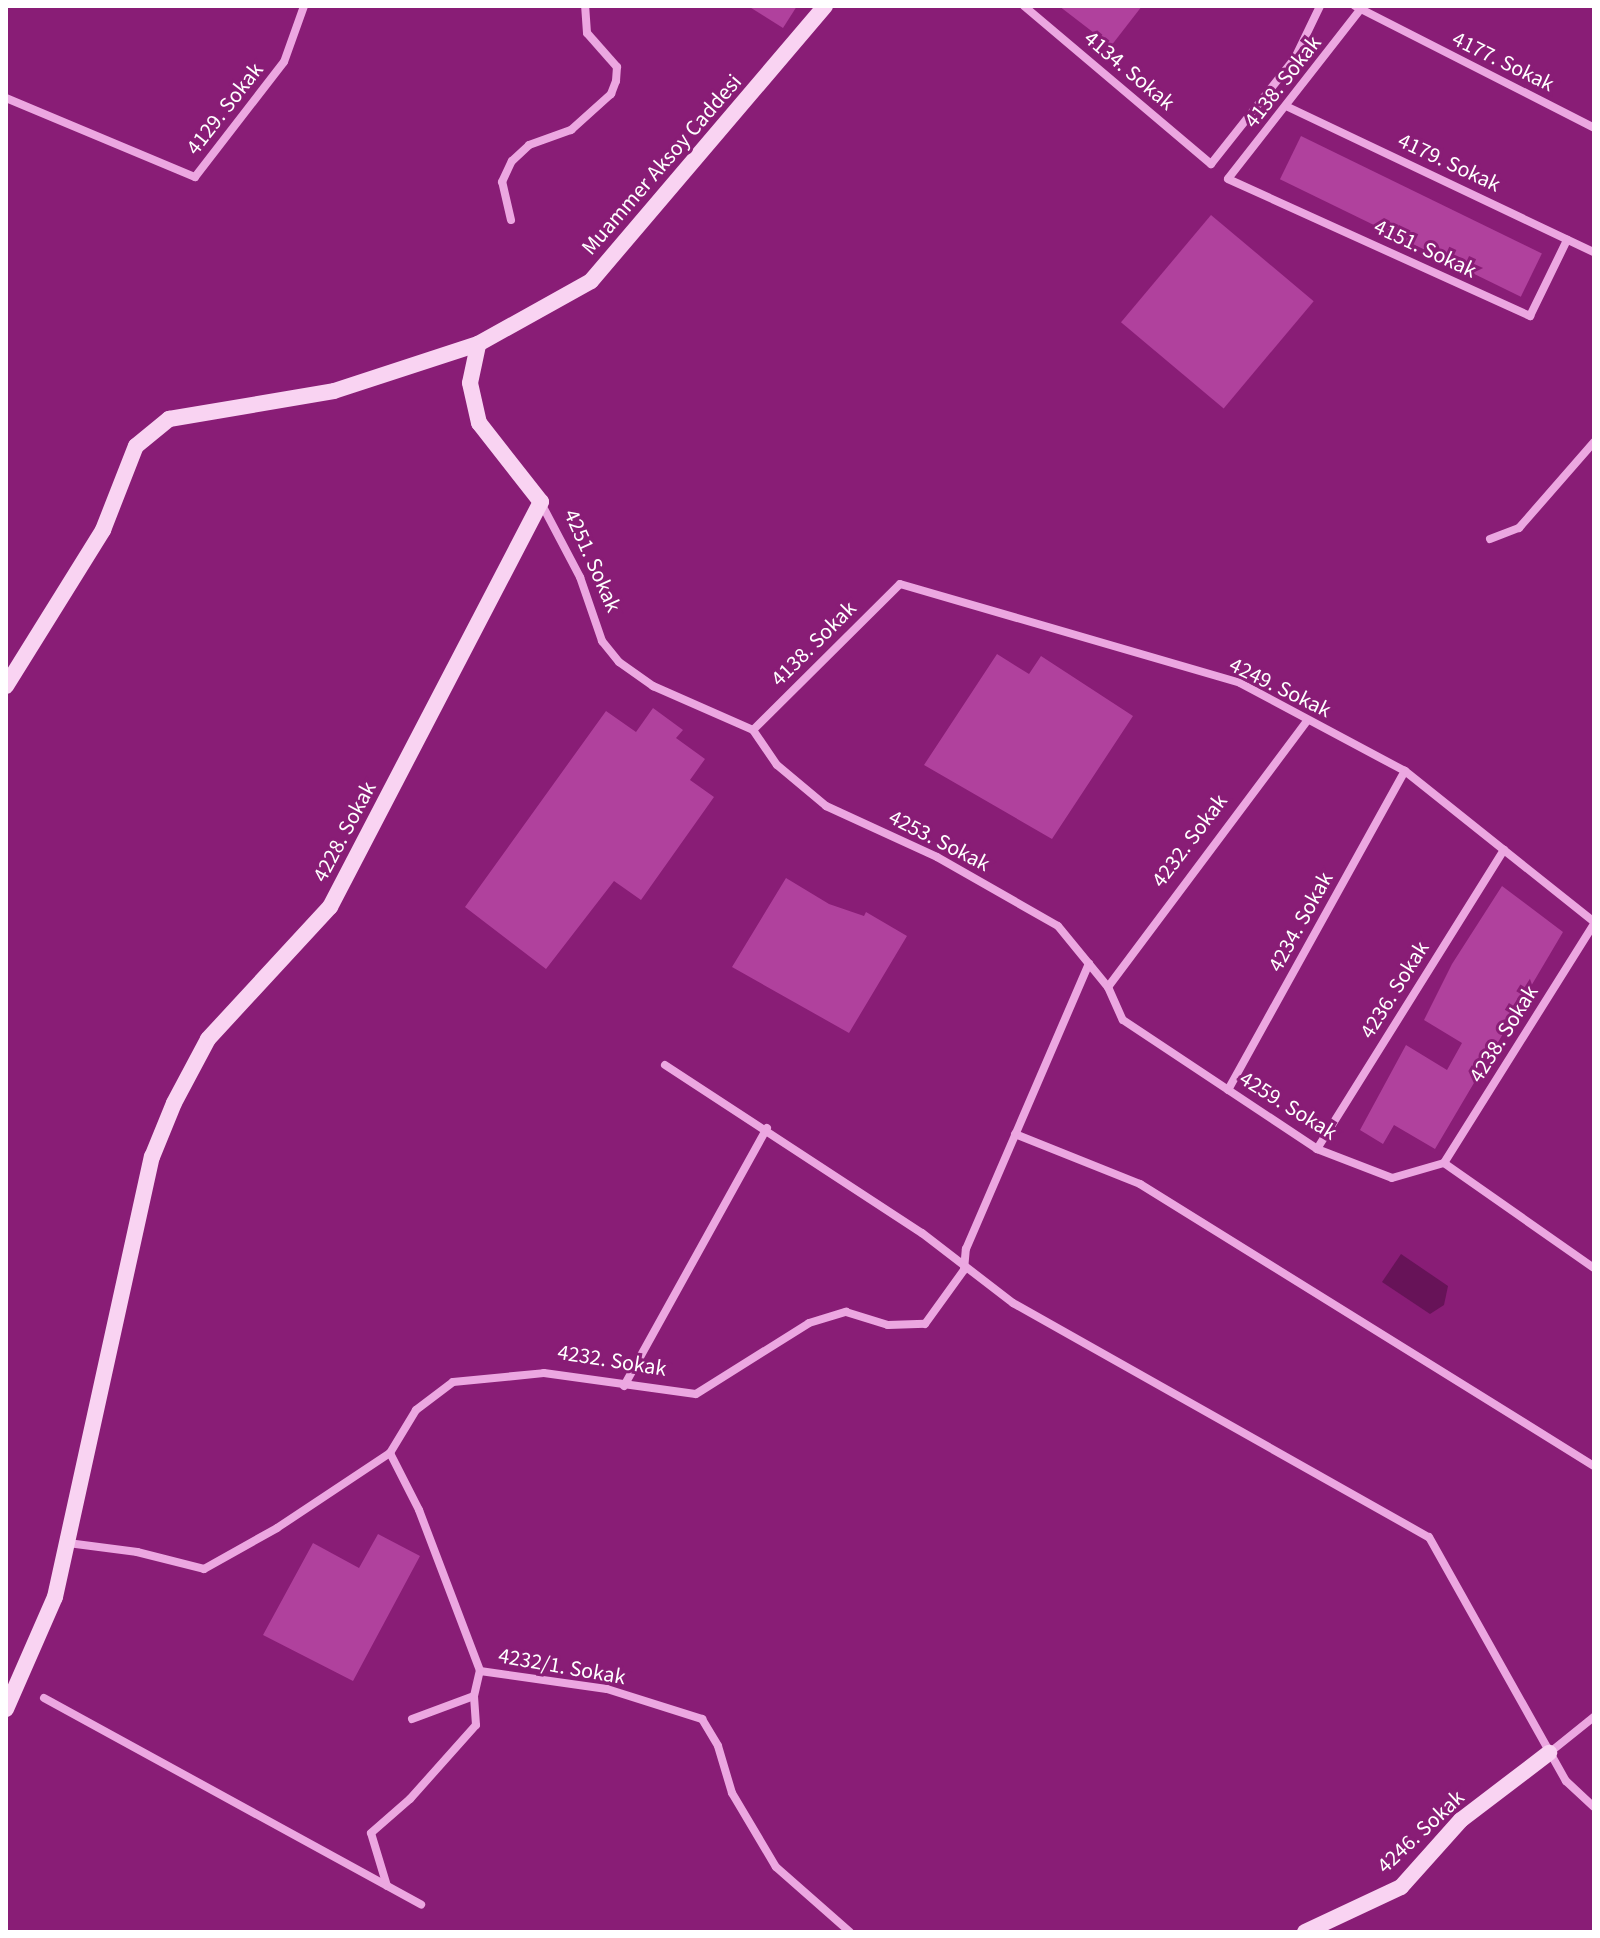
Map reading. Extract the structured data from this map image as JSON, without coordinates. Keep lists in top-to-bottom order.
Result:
{
  "streets": {
    "street": [
      "4177. Sokak",
      "4134. Sokak",
      "4138. Sokak",
      "4129. Sokak",
      "4179. Sokak",
      "Muammer Aksoy Caddesi",
      "4151. Sokak",
      "4251. Sokak",
      "4249. Sokak",
      "4228. Sokak",
      "4253. Sokak",
      "4232. Sokak",
      "4234. Sokak",
      "4236. Sokak",
      "4238. Sokak",
      "4259. Sokak",
      "4232/1. Sokak",
      "4246. Sokak"
    ]
  },
  "crossings": [
    ["4177. Sokak", "4138. Sokak"],
    ["4138. Sokak", "4179. Sokak"],
    ["4138. Sokak", "4151. Sokak"],
    ["4138. Sokak", "4251. Sokak"],
    ["4138. Sokak", "4249. Sokak"],
    ["4138. Sokak", "4253. Sokak"],
    ["4179. Sokak", "4151. Sokak"],
    ["Muammer Aksoy Caddesi", "4251. Sokak"],
    ["4251. Sokak", "4228. Sokak"],
    ["4251. Sokak", "4253. Sokak"],
    ["4249. Sokak", "4232. Sokak"],
    ["4249. Sokak", "4234. Sokak"],
    ["4249. Sokak", "4236. Sokak"],
    ["4249. Sokak", "4238. Sokak"],
    ["4228. Sokak", "4232. Sokak"],
    ["4253. Sokak", "4232. Sokak"],
    ["4253. Sokak", "4259. Sokak"],
    ["4232. Sokak", "4259. Sokak"],
    ["4232. Sokak", "4232/1. Sokak"],
    ["4234. Sokak", "4259. Sokak"],
    ["4236. Sokak", "4259. Sokak"],
    ["4238. Sokak", "4259. Sokak"]
  ]
}
